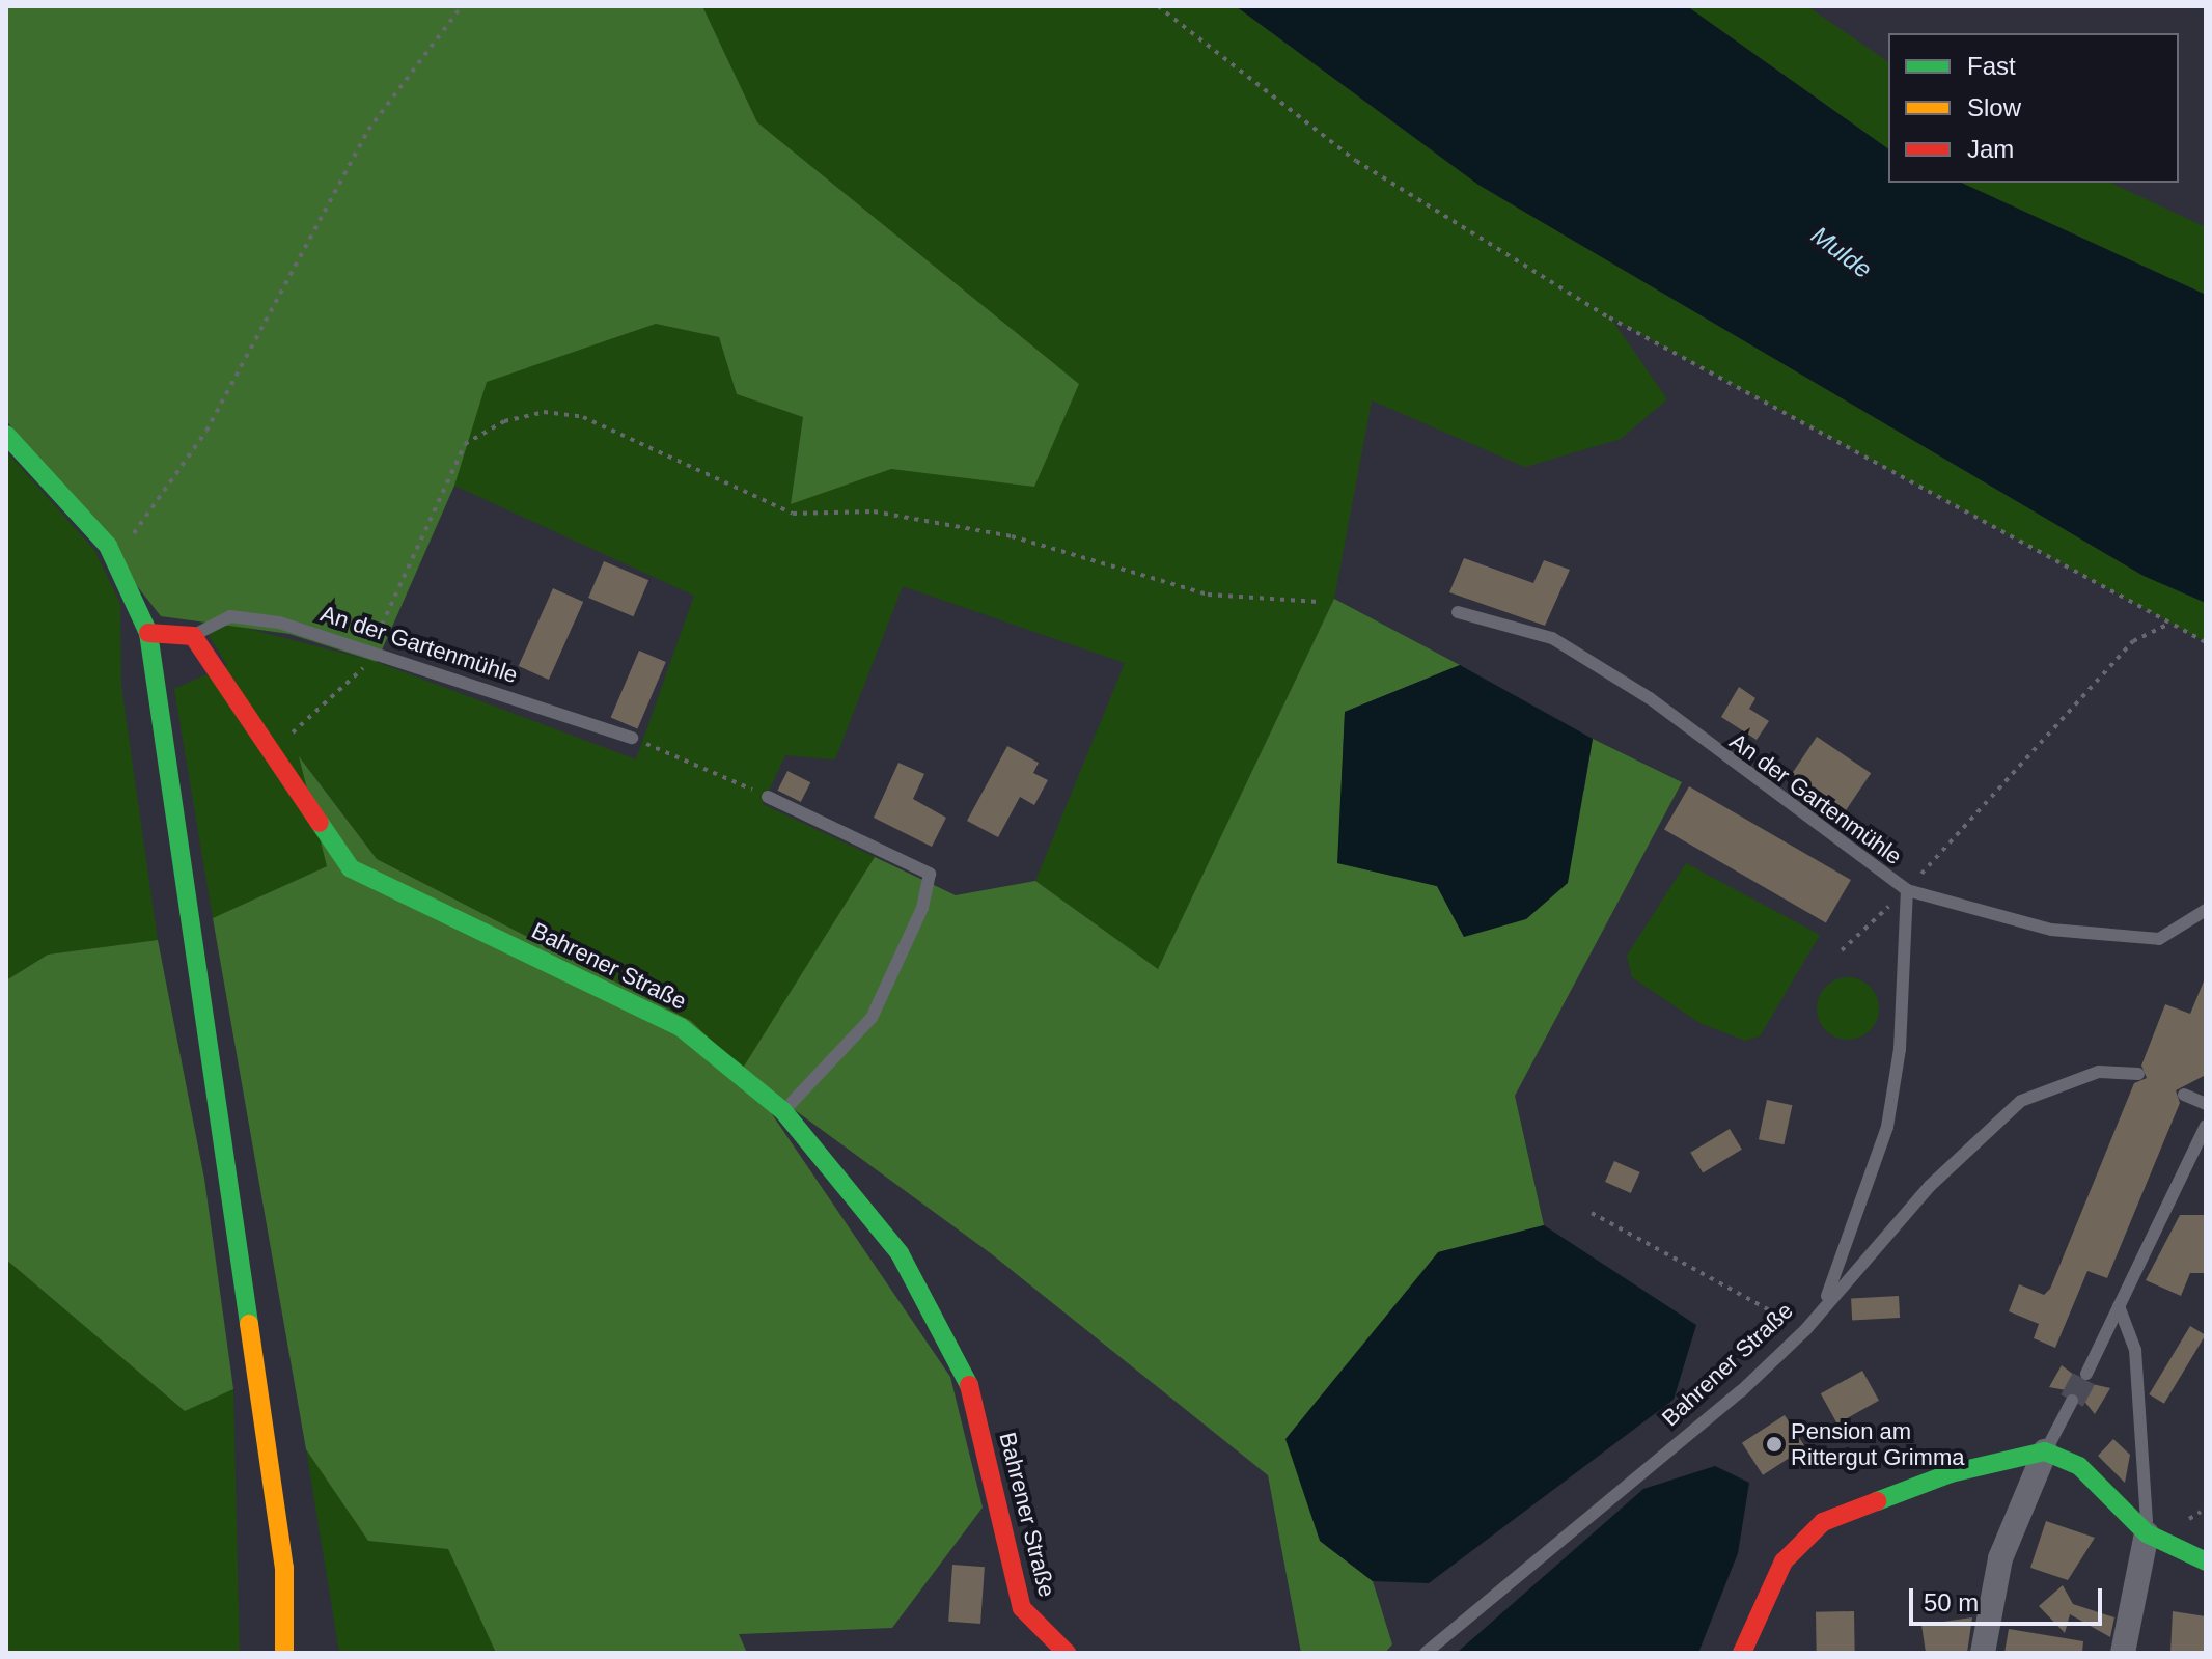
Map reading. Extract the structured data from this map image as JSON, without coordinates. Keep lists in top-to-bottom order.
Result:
{
  "streets": {
    "street": ["Bahrener Straße"],
    "lane": ["An der Gartenmühle"]
  },
  "crossings": [
    ["An der Gartenmühle", "Bahrener Straße"]
  ],
  "water": ["Mulde"],
  "places": ["Pension am Rittergut Grimma"],
  "legend": ["Fast", "Slow", "Jam"],
  "scale_bar": "50 m"
}
